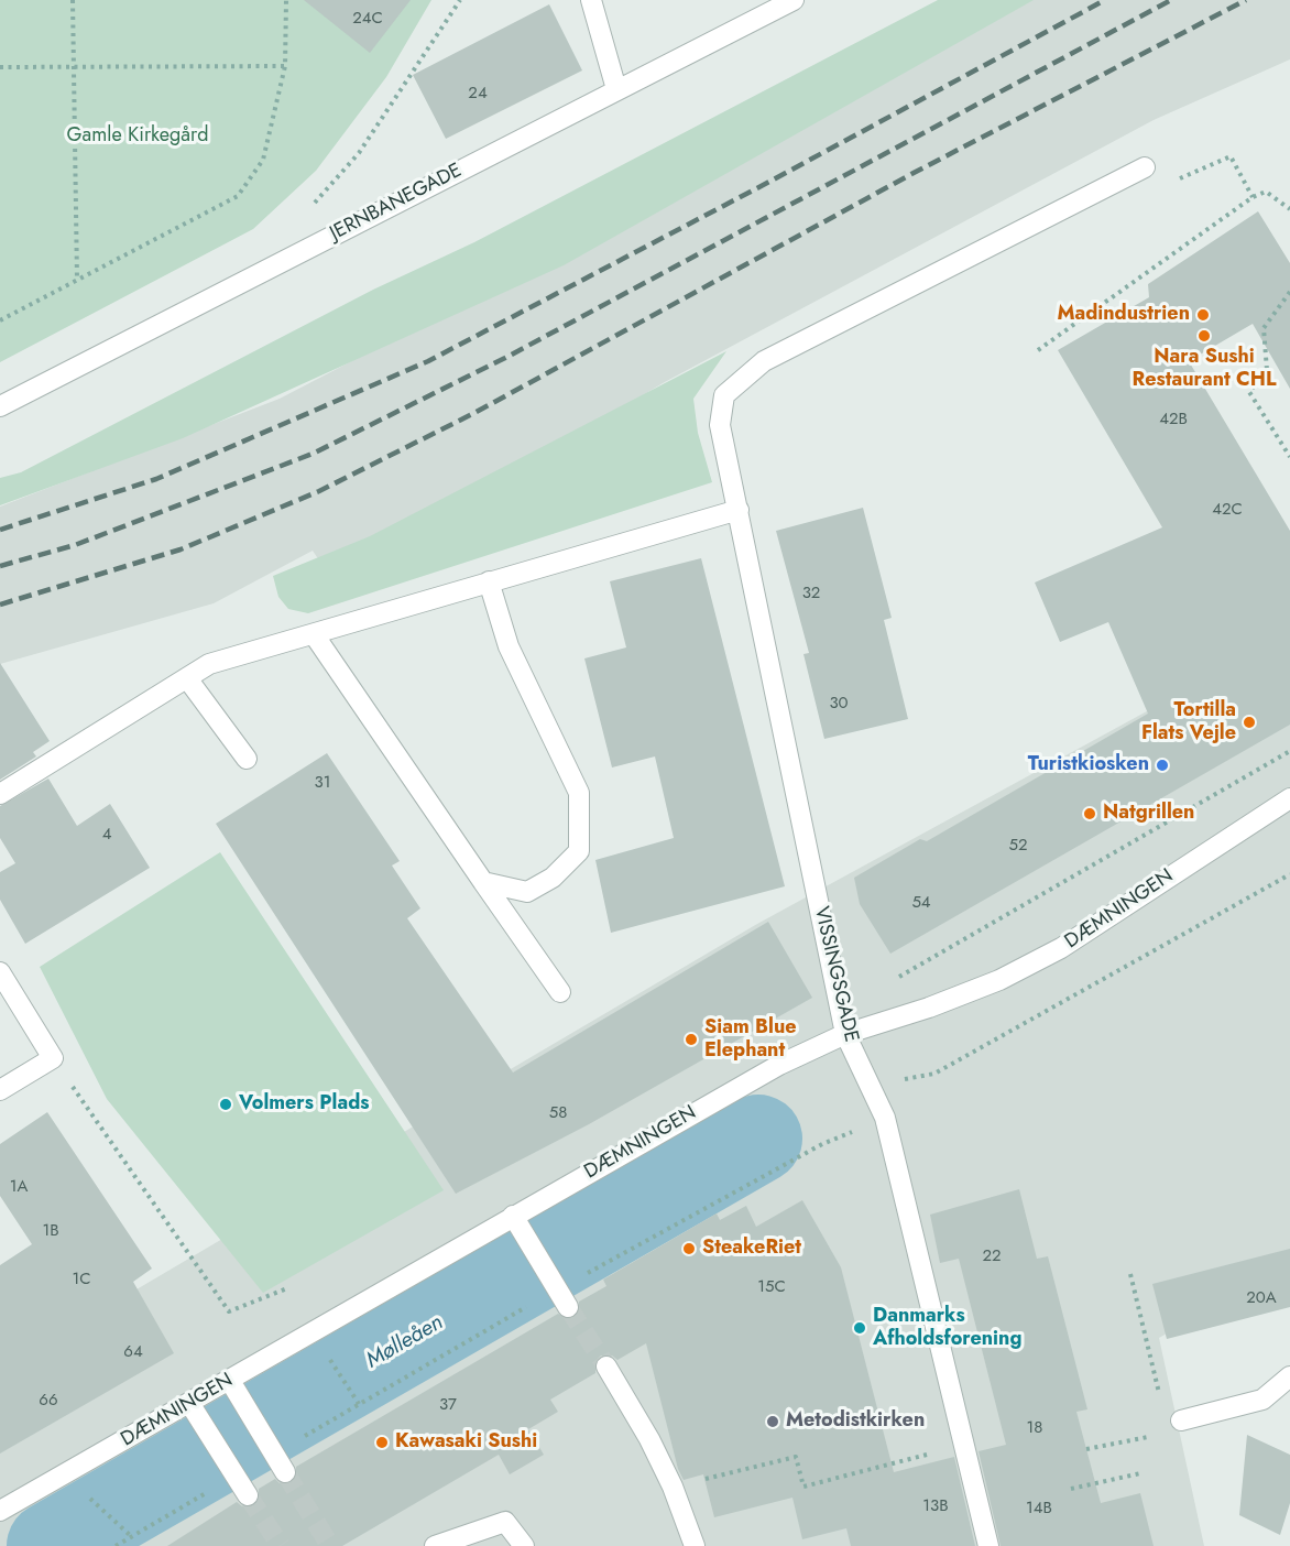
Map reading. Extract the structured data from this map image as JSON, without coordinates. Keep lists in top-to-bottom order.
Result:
{
  "streets": {
    "street": ["JERNBANEGADE", "DÆMNINGEN", "VISSINGSGADE"]
  },
  "crossings": [
    ["DÆMNINGEN", "VISSINGSGADE"]
  ],
  "water": ["Mølleåen"],
  "parks": ["Gamle Kirkegård"],
  "places": [
    "Madindustrien",
    "Nara Sushi Restaurant CHL",
    "Tortilla Flats Vejle",
    "Turistkiosken",
    "Natgrillen",
    "Siam Blue Elephant",
    "Volmers Plads",
    "SteakeRiet",
    "Danmarks Afholdsforening",
    "Metodistkirken",
    "Kawasaki Sushi"
  ],
  "house_numbers": [
    "24C",
    "24",
    "42B",
    "42C",
    "32",
    "30",
    "31",
    "4",
    "52",
    "54",
    "58",
    "1A",
    "1B",
    "22",
    "1C",
    "15C",
    "20A",
    "64",
    "66",
    "37",
    "18",
    "13B",
    "14B"
  ]
}
